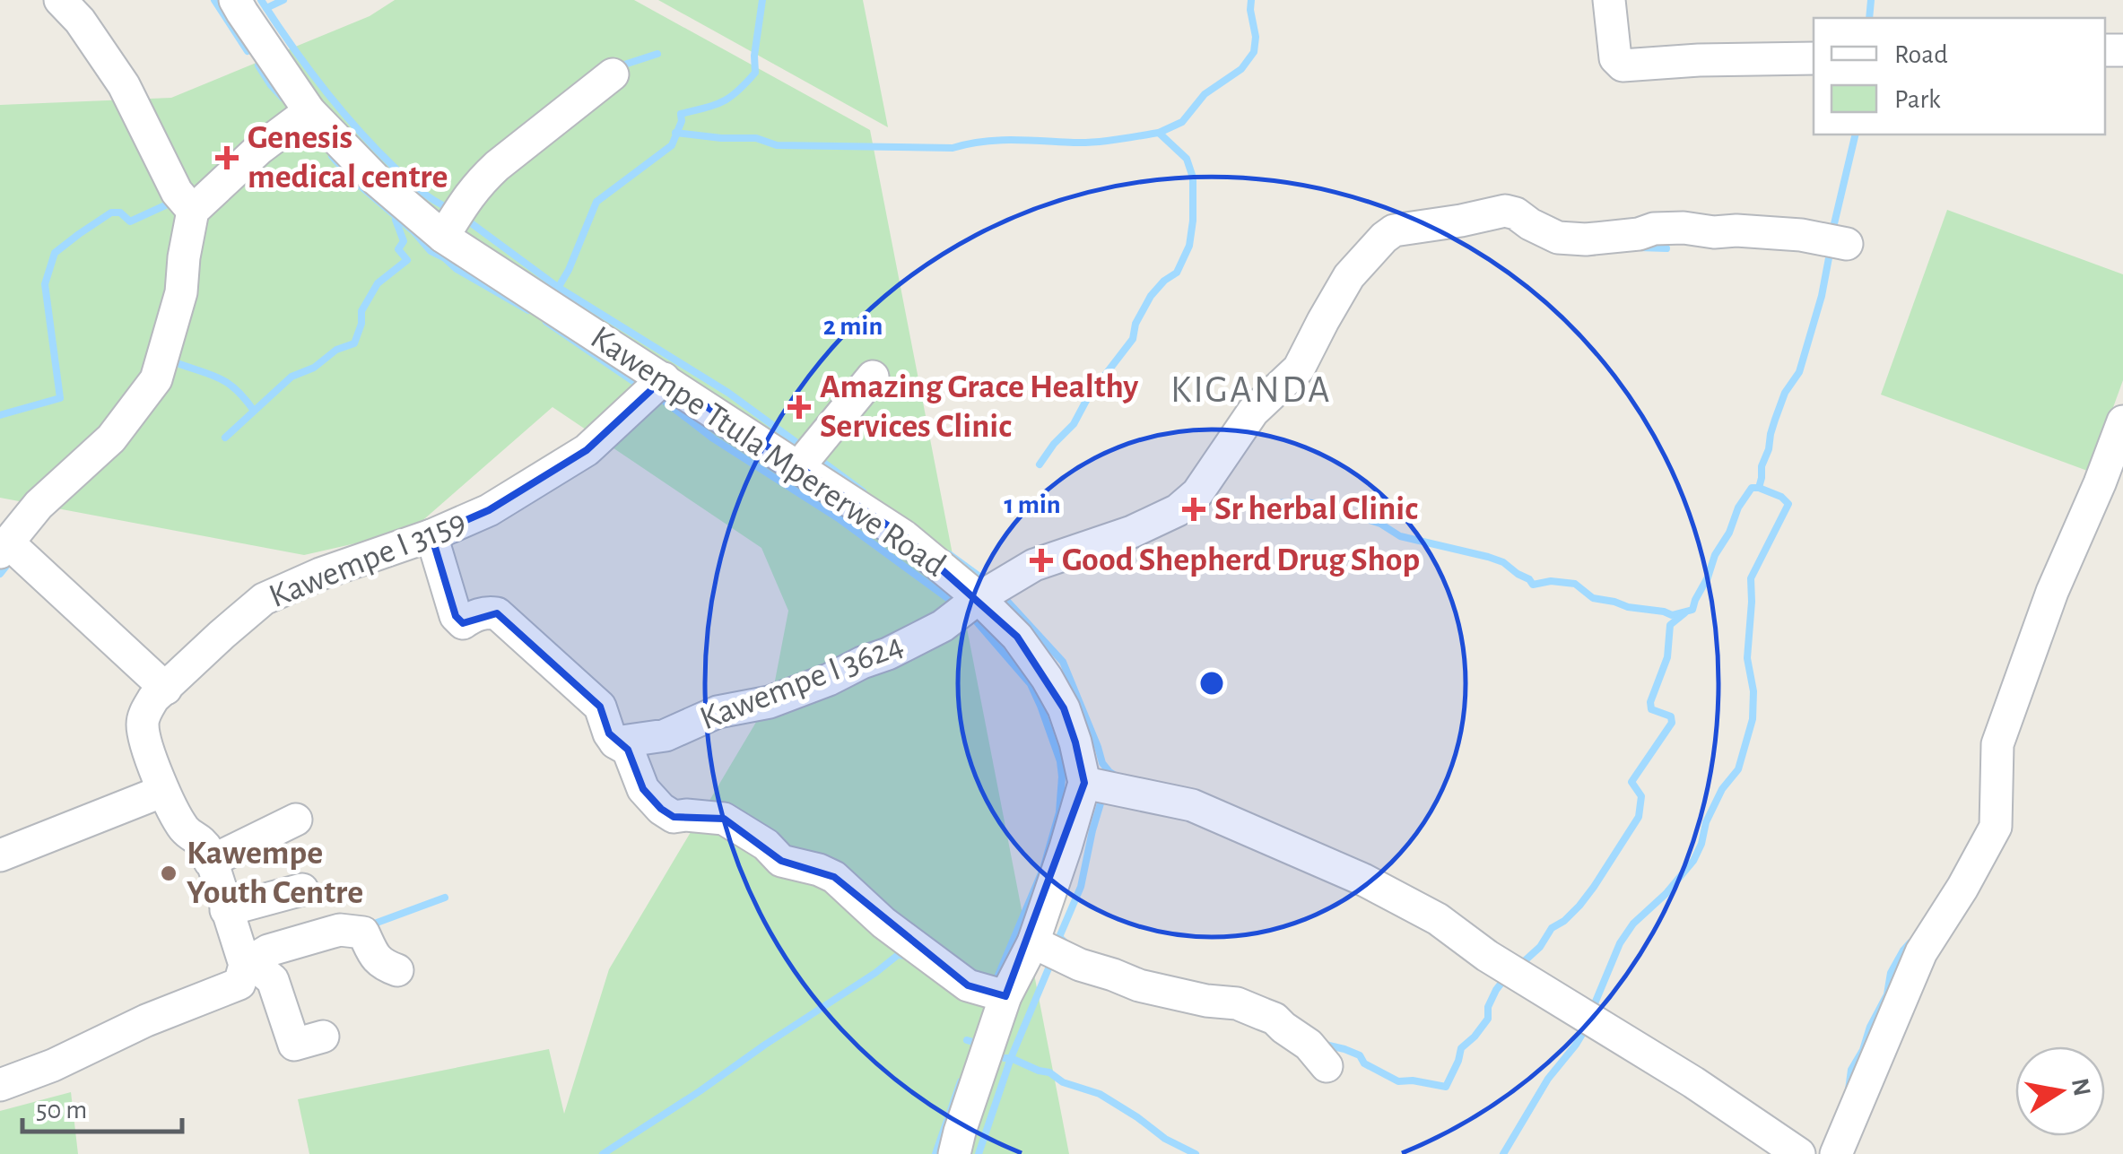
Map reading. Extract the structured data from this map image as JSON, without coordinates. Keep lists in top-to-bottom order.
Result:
{
  "streets": {
    "street": ["Kawempe Ttula Mpererwe Road", "Kawempe I 3159", "Kawempe I 3624"]
  },
  "crossings": [
    ["Kawempe Ttula Mpererwe Road", "Kawempe I 3159"],
    ["Kawempe Ttula Mpererwe Road", "Kawempe I 3624"]
  ],
  "districts": ["KIGANDA"],
  "places": {
    "health": [
      "Genesis medical centre",
      "Amazing Grace Healthy Services Clinic",
      "Sr herbal Clinic",
      "Good Shepherd Drug Shop"
    ],
    "other": ["Kawempe Youth Centre"]
  },
  "legend": ["Road", "Park"],
  "scale_bar": "50 m",
  "north": "right",
  "rings": ["2 min", "1 min"]
}
